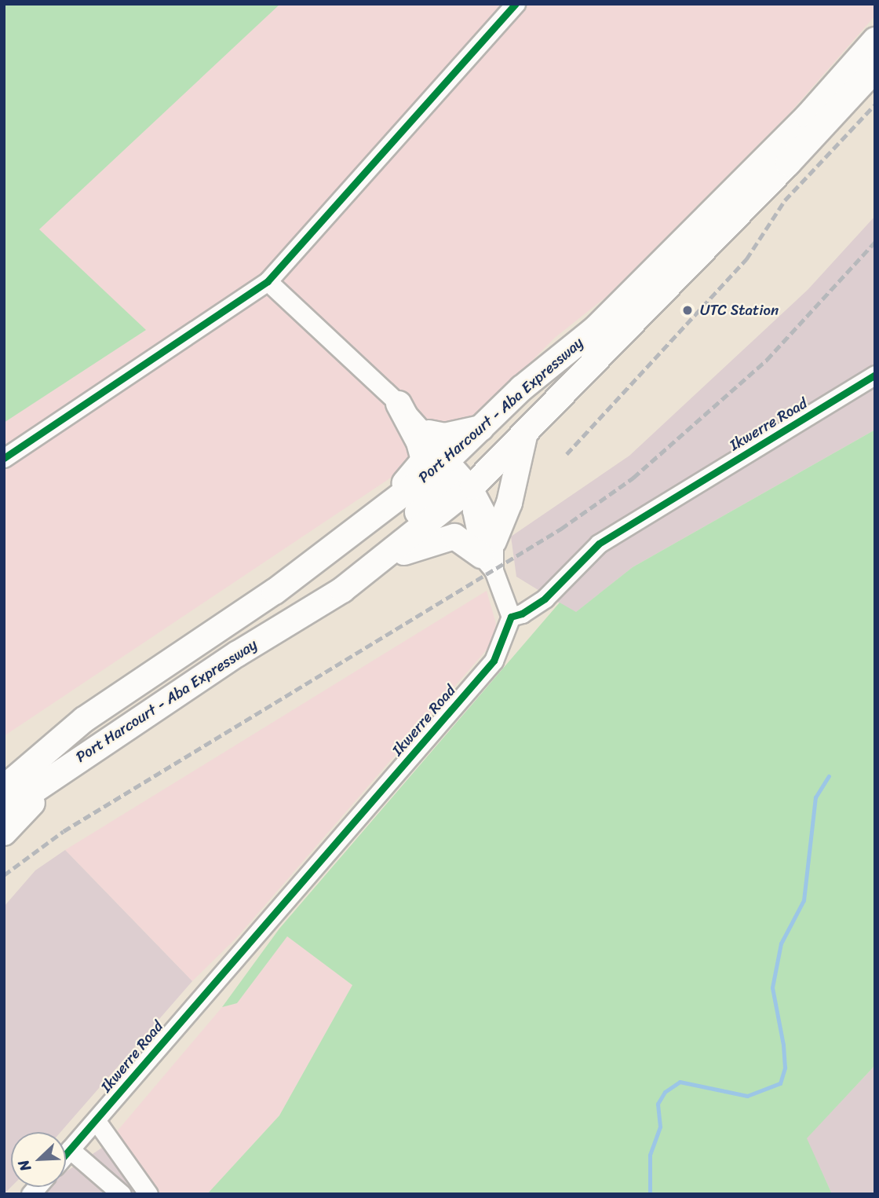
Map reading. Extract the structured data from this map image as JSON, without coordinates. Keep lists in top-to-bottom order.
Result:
{
  "streets": {
    "highway": ["Port Harcourt - Aba Expressway"],
    "street": ["Ikwerre Road"]
  },
  "places": ["UTC Station"],
  "north": "bottom left"
}
